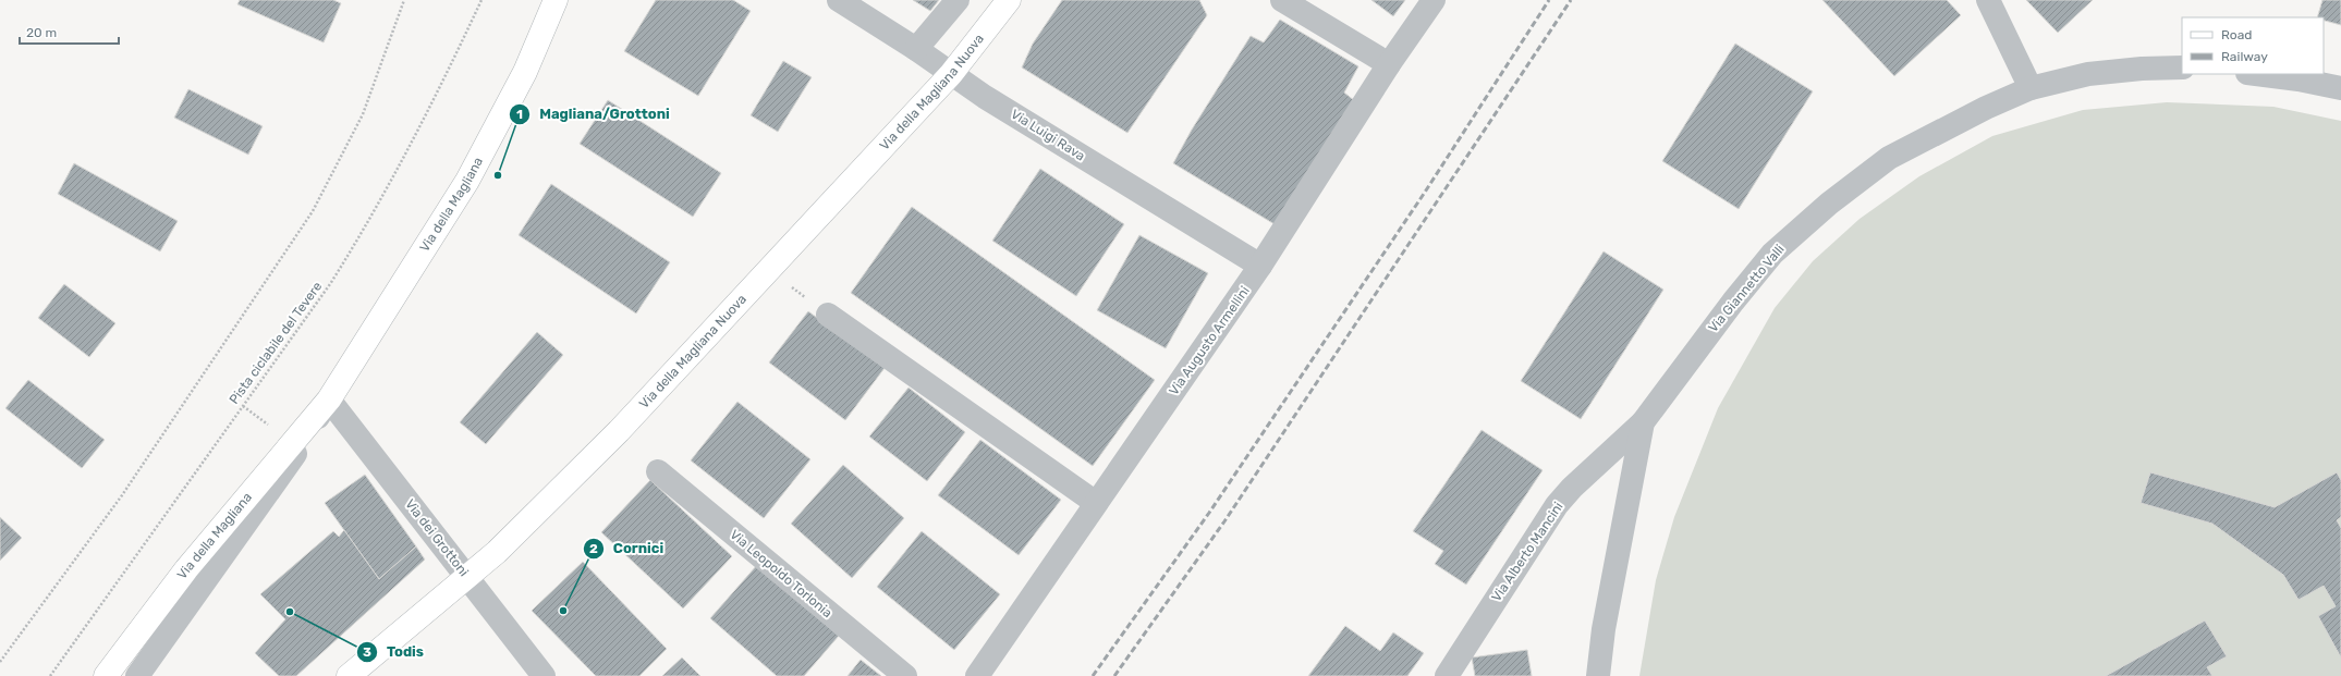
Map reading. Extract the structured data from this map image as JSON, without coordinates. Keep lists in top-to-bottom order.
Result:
{
  "streets": {
    "main road": ["Via della Magliana Nuova", "Via della Magliana"],
    "street": [
      "Via Luigi Rava",
      "Via Giannetto Valli",
      "Via Augusto Armellini",
      "Via dei Grottoni",
      "Via Alberto Mancini",
      "Via Leopoldo Torlonia"
    ],
    "path": ["Pista ciclabile del Tevere"]
  },
  "crossings": [
    ["Via della Magliana Nuova", "Via Luigi Rava"],
    ["Via della Magliana Nuova", "Via dei Grottoni"],
    ["Via Luigi Rava", "Via Augusto Armellini"],
    ["Via della Magliana", "Via dei Grottoni"],
    ["Via Giannetto Valli", "Via Alberto Mancini"]
  ],
  "places": ["Magliana/Grottoni", "Cornici", "Todis"],
  "legend": ["Road", "Railway"],
  "scale_bar": "20 m"
}
